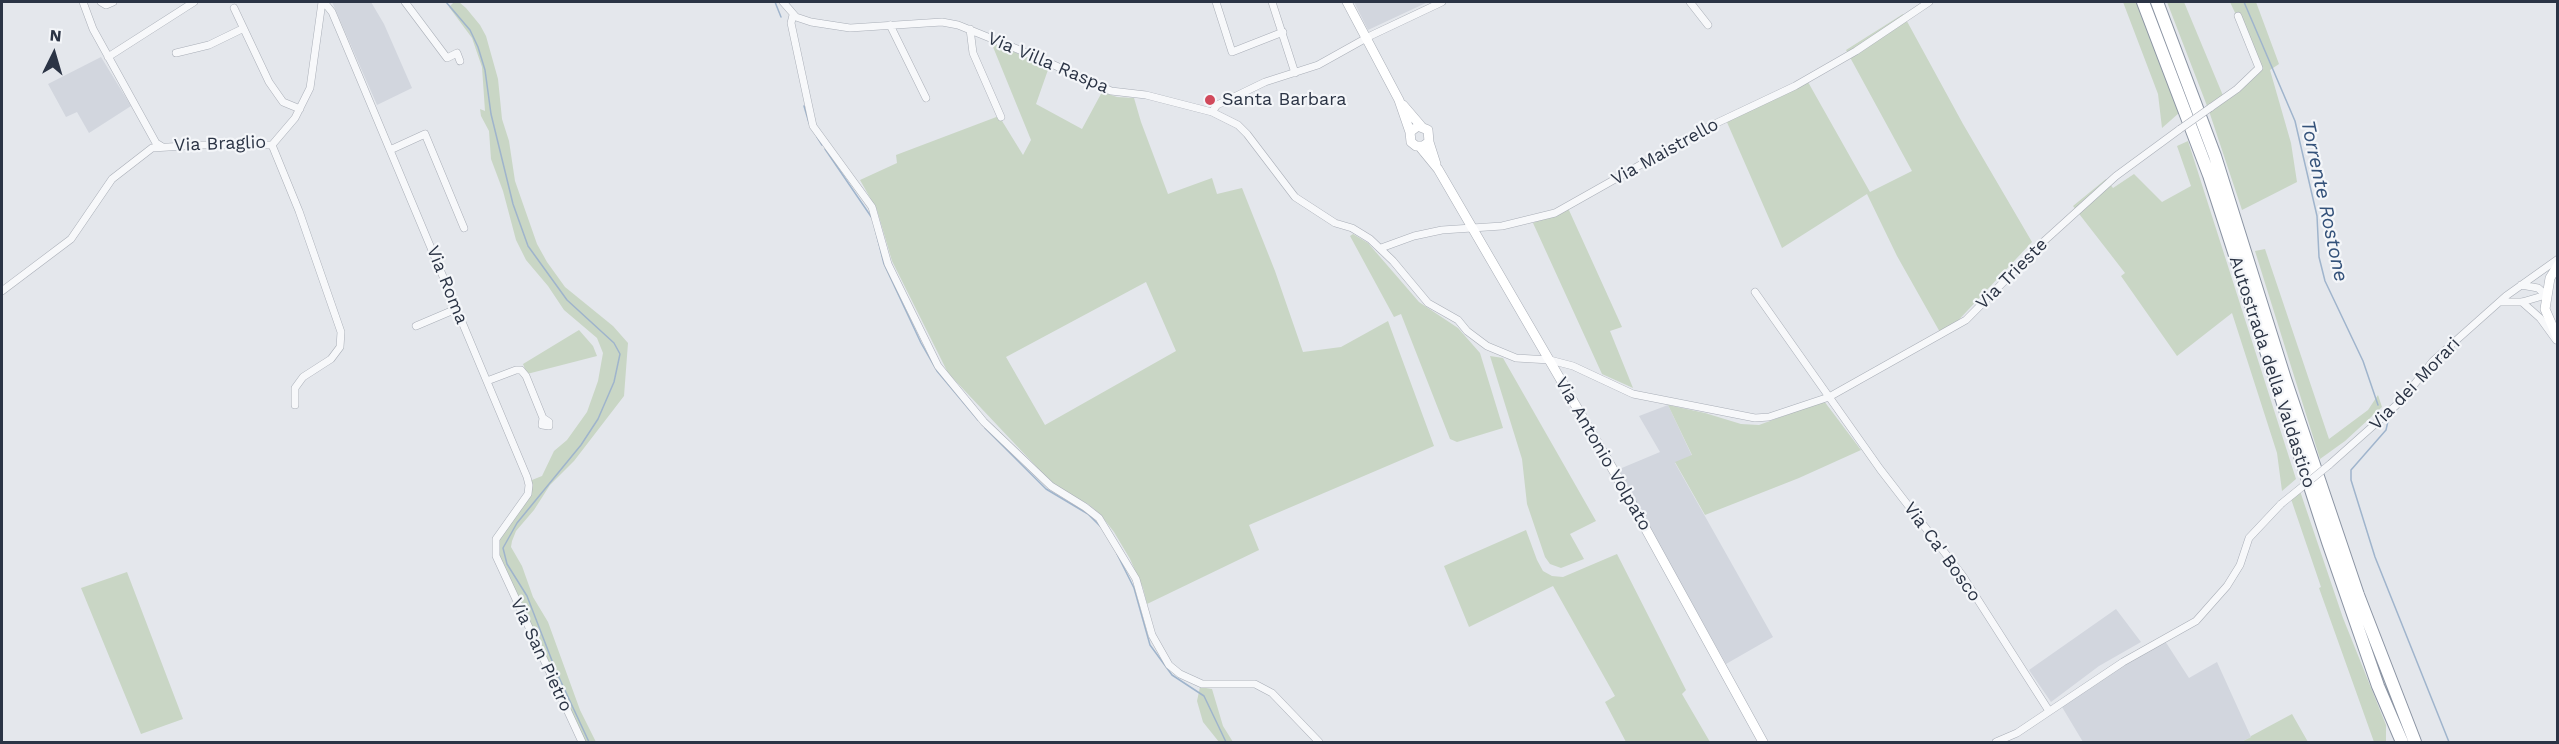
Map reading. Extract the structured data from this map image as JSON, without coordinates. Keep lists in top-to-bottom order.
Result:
{
  "streets": {
    "highway": ["Autostrada della Valdastico"],
    "street": [
      "Via Villa Raspa",
      "Via Braglio",
      "Via Maistrello",
      "Via Trieste",
      "Via Roma",
      "Via dei Morari",
      "Via Antonio Volpato",
      "Via Ca' Bosco",
      "Via San Pietro"
    ]
  },
  "crossings": [
    ["Via Villa Raspa", "Via Maistrello"],
    ["Via Villa Raspa", "Via Trieste"],
    ["Via Villa Raspa", "Via Antonio Volpato"],
    ["Via Braglio", "Via Roma"],
    ["Via Maistrello", "Via Antonio Volpato"],
    ["Via Trieste", "Via Antonio Volpato"],
    ["Via Trieste", "Via Ca' Bosco"],
    ["Via Roma", "Via San Pietro"],
    ["Via dei Morari", "Via Ca' Bosco"]
  ],
  "water": ["Torrente Rostone"],
  "places": ["Santa Barbara"],
  "north": "top"
}
